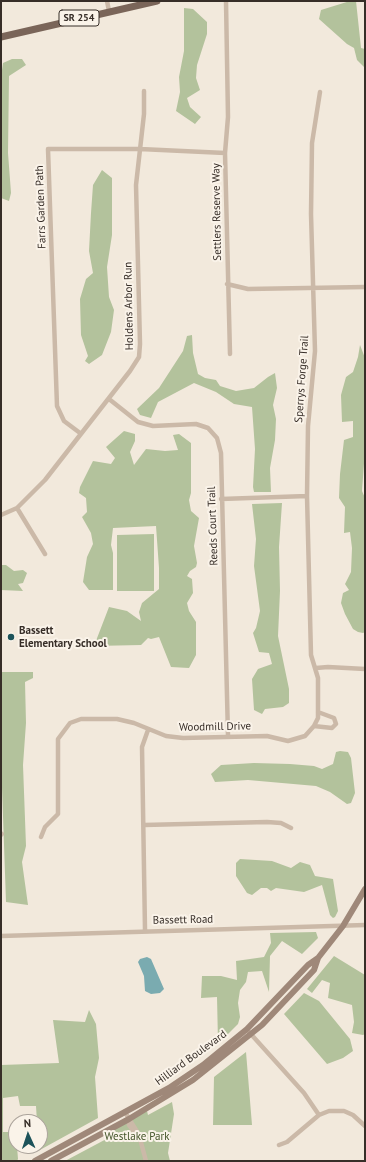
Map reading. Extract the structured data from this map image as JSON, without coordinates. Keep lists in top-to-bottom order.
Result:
{
  "streets": {
    "main road": ["SR 254", "Hilliard Boulevard"],
    "street": [
      "Farrs Garden Path",
      "Settlers Reserve Way",
      "Holdens Arbor Run",
      "Sperrys Forge Trail",
      "Reeds Court Trail",
      "Woodmill Drive",
      "Bassett Road"
    ]
  },
  "crossings": [
    ["Farrs Garden Path", "Settlers Reserve Way"],
    ["Farrs Garden Path", "Holdens Arbor Run"],
    ["Holdens Arbor Run", "Reeds Court Trail"],
    ["Sperrys Forge Trail", "Woodmill Drive"],
    ["Reeds Court Trail", "Woodmill Drive"],
    ["Bassett Road", "Hilliard Boulevard"]
  ],
  "parks": ["Westlake Park"],
  "places": ["Bassett Elementary School"],
  "north": "top"
}
